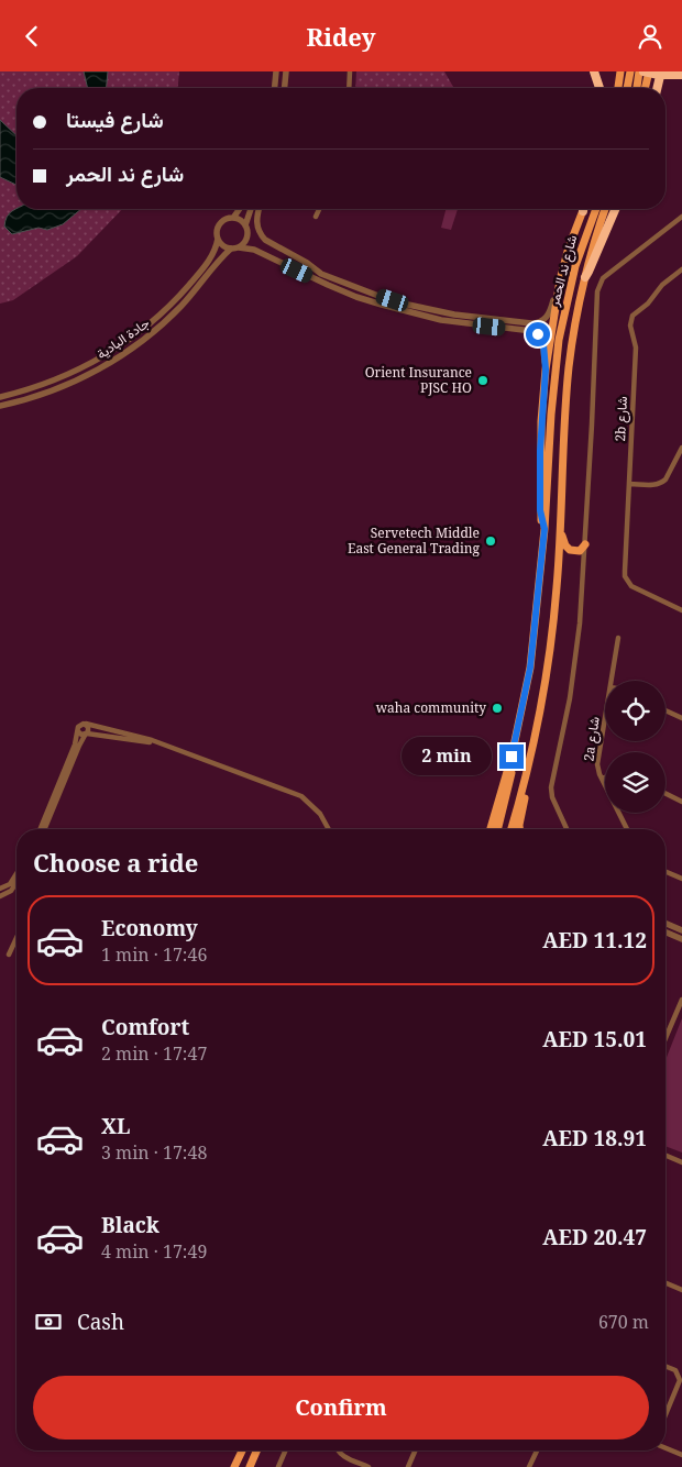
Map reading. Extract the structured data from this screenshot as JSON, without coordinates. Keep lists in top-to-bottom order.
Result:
{
  "streets": {
    "main road": ["شارع ند الحمر"],
    "street": ["جادة البادية", "2b شارع", "2a شارع"]
  },
  "places": ["Orient Insurance PJSC HO", "Servetech Middle East General Trading", "waha community"],
  "page": {
    "header": "Ridey",
    "banner": ["شارع فيستا", "شارع ند الحمر"],
    "bubble": "2 min",
    "heading": "Choose a ride",
    "list": [
      {
        "name": "Economy",
        "note": "1 min · 17:46",
        "value": "AED 11.12"
      },
      {
        "name": "Comfort",
        "note": "2 min · 17:47",
        "value": "AED 15.01"
      },
      {
        "name": "XL",
        "note": "3 min · 17:48",
        "value": "AED 18.91"
      },
      {
        "name": "Black",
        "note": "4 min · 17:49",
        "value": "AED 20.47"
      }
    ],
    "pay": ["Cash", "670 m"],
    "buttons": "Confirm"
  }
}
